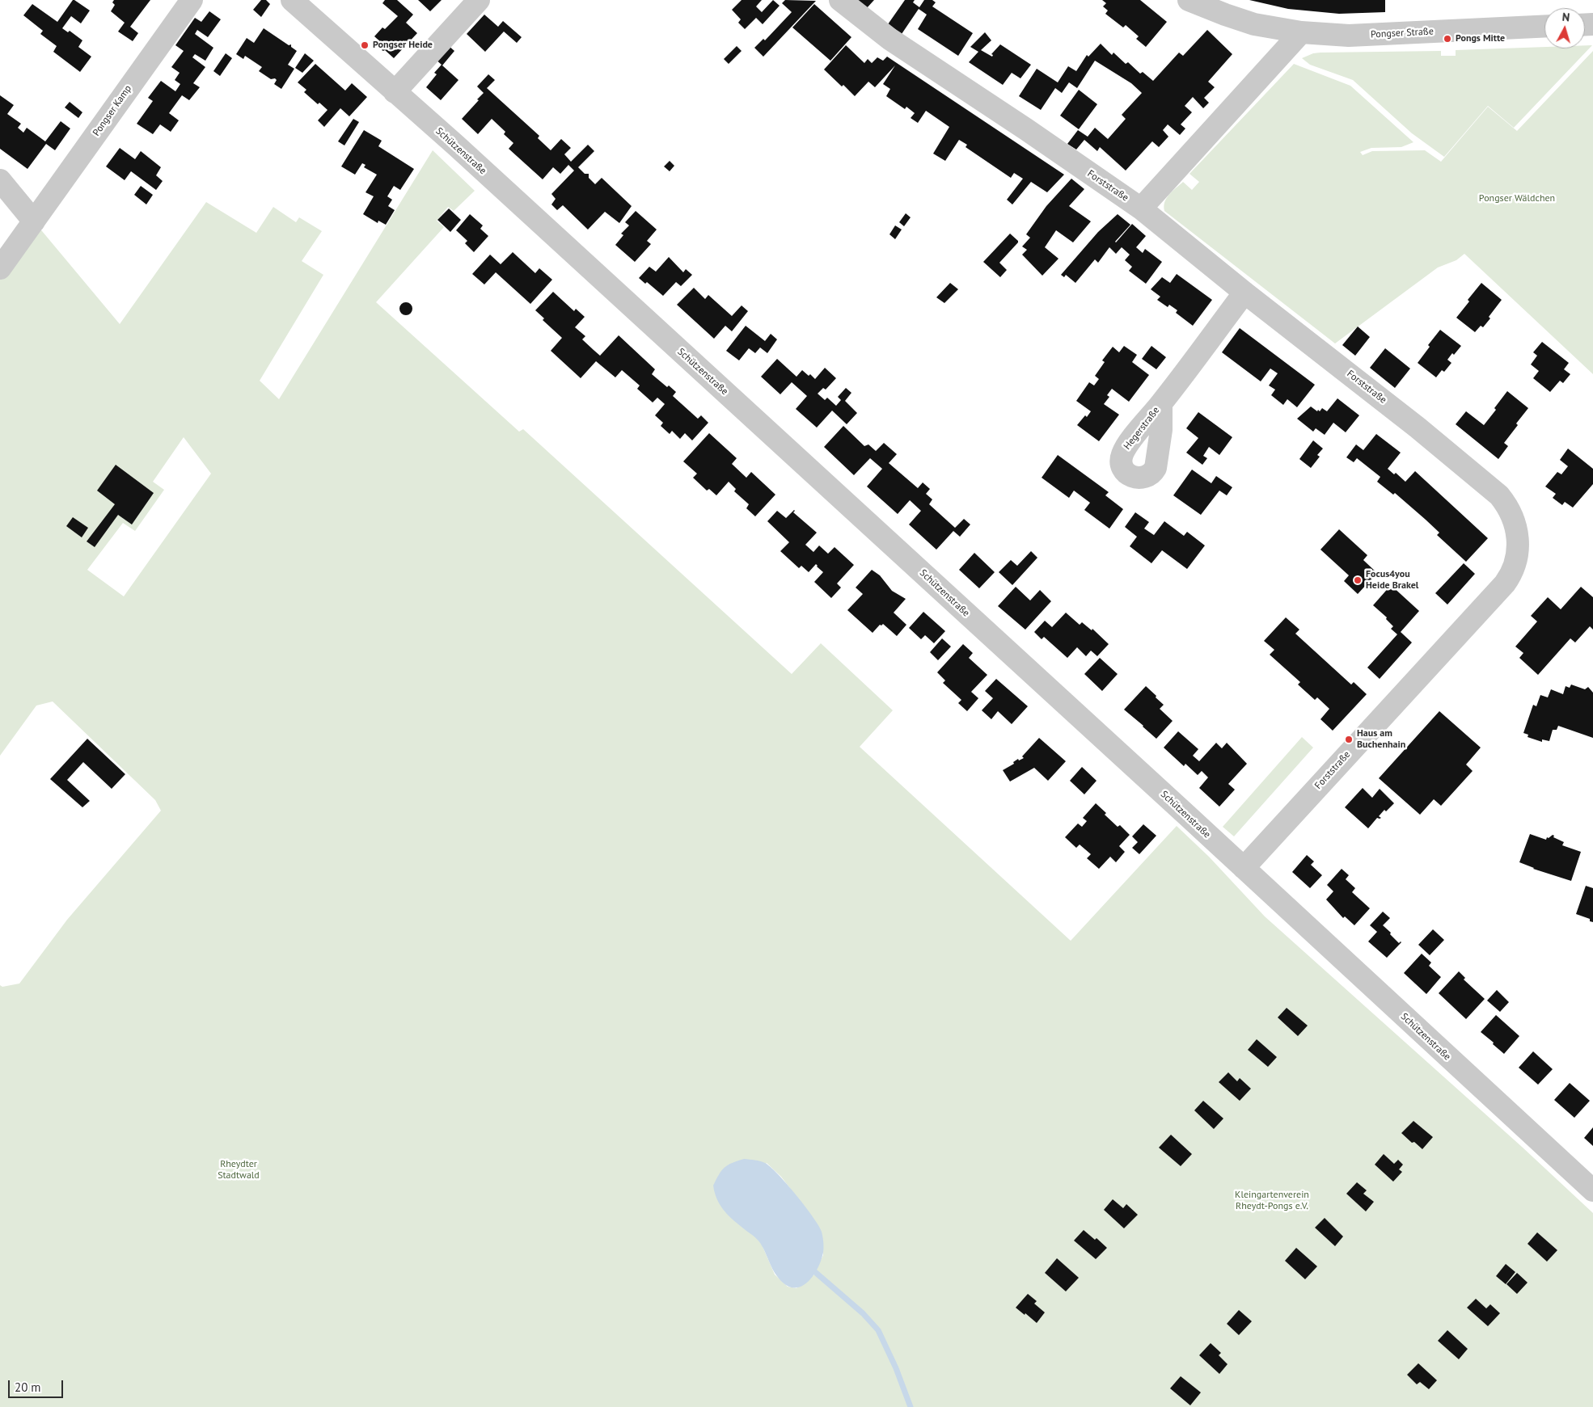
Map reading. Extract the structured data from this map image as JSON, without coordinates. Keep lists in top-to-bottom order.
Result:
{
  "streets": {
    "street": [
      "Pongser Straße",
      "Pongser Kamp",
      "Schützenstraße",
      "Forststraße",
      "Hegerstraße"
    ]
  },
  "crossings": [
    ["Schützenstraße", "Forststraße"],
    ["Forststraße", "Hegerstraße"]
  ],
  "parks": ["Pongser Wäldchen", "Rheydter Stadtwald", "Kleingartenverein Rheydt-Pongs e.V."],
  "places": [
    "Pongs Mitte",
    "Pongser Heide",
    "Focus4you Heide Brakel",
    "Haus am Buchenhain"
  ],
  "scale_bar": "20 m",
  "north": "top"
}
